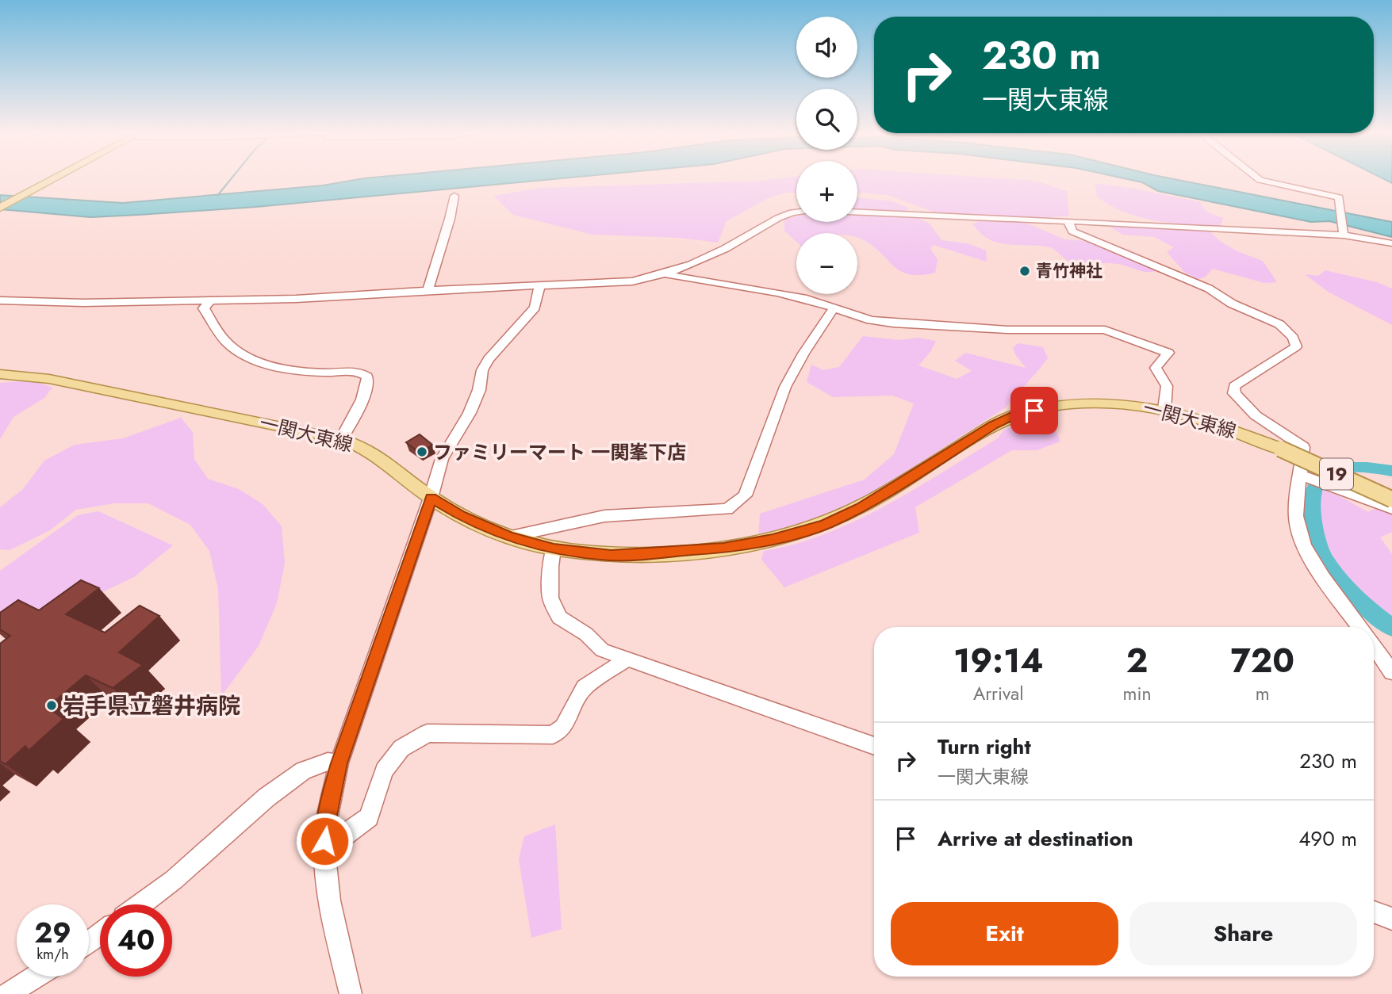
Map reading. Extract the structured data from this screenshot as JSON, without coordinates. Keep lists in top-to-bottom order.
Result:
{
  "streets": {
    "main road": ["一関大東線", "19"]
  },
  "places": ["青竹神社", "ファミリーマート 一関峯下店", "岩手県立磐井病院"],
  "page": {
    "map_buttons": ["+", "−"],
    "turn": ["230 m", "一関大東線"],
    "eta": [
      "19:14",
      "Arrival",
      "2",
      "min",
      "720",
      "m"
    ],
    "list": [
      {
        "name": "Turn right",
        "note": "一関大東線",
        "value": "230 m"
      },
      {
        "name": "Arrive at destination",
        "value": "490 m"
      }
    ],
    "buttons": ["Exit", "Share"],
    "speed": "29 km/h",
    "limit": "40"
  }
}
